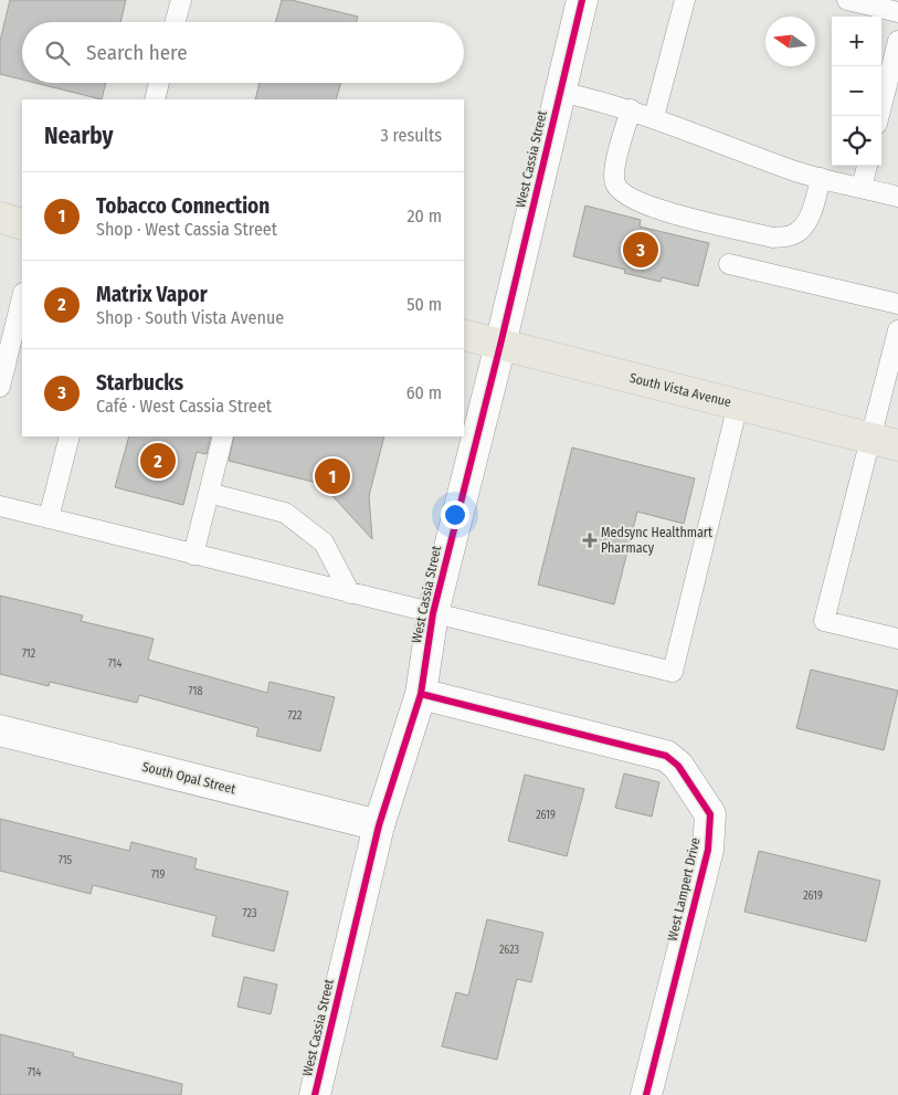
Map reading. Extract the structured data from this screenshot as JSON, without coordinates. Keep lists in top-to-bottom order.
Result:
{
  "streets": {
    "main road": ["South Vista Avenue"],
    "street": ["West Cassia Street", "South Opal Street", "West Lampert Drive"]
  },
  "crossings": [
    ["West Cassia Street", "South Vista Avenue"],
    ["West Cassia Street", "South Opal Street"],
    ["West Cassia Street", "West Lampert Drive"]
  ],
  "places": {
    "health": ["Medsync Healthmart Pharmacy"]
  },
  "house_numbers": [
    "712",
    "714",
    "718",
    "722",
    "2619",
    "715",
    "719",
    "2619",
    "723",
    "2623",
    "714"
  ],
  "north": "left",
  "page": {
    "map_buttons": ["+", "−"],
    "search": "Search here",
    "heading": ["Nearby", "3 results"],
    "list": [
      {
        "mark": "1",
        "name": "Tobacco Connection",
        "note": "Shop · West Cassia Street",
        "value": "20 m"
      },
      {
        "mark": "2",
        "name": "Matrix Vapor",
        "note": "Shop · South Vista Avenue",
        "value": "50 m"
      },
      {
        "mark": "3",
        "name": "Starbucks",
        "note": "Café · West Cassia Street",
        "value": "60 m"
      }
    ],
    "pins": ["3", "2", "1"]
  }
}
